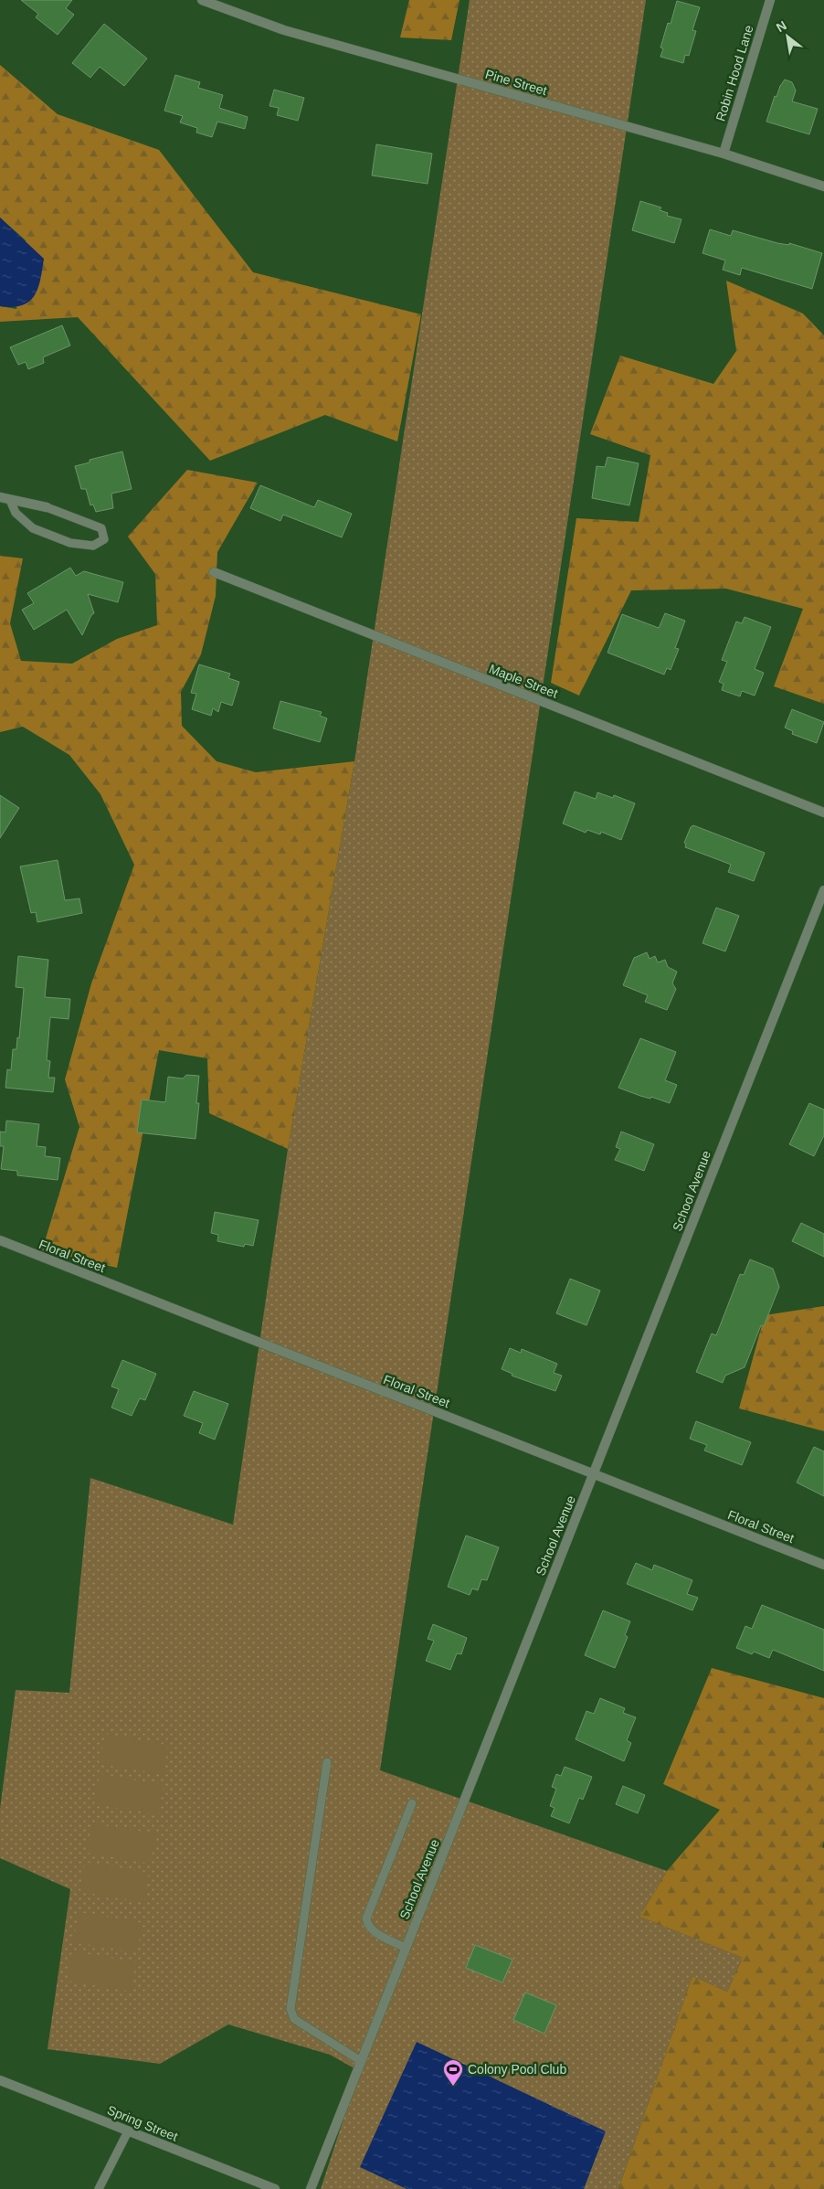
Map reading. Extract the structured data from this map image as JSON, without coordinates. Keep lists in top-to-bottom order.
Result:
{
  "streets": {
    "street": [
      "Robin Hood Lane",
      "Pine Street",
      "Maple Street",
      "School Avenue",
      "Floral Street",
      "Spring Street"
    ]
  },
  "crossings": [
    ["Robin Hood Lane", "Pine Street"],
    ["School Avenue", "Floral Street"]
  ],
  "places": {
    "sports": ["Colony Pool Club"]
  },
  "north": "top left"
}
